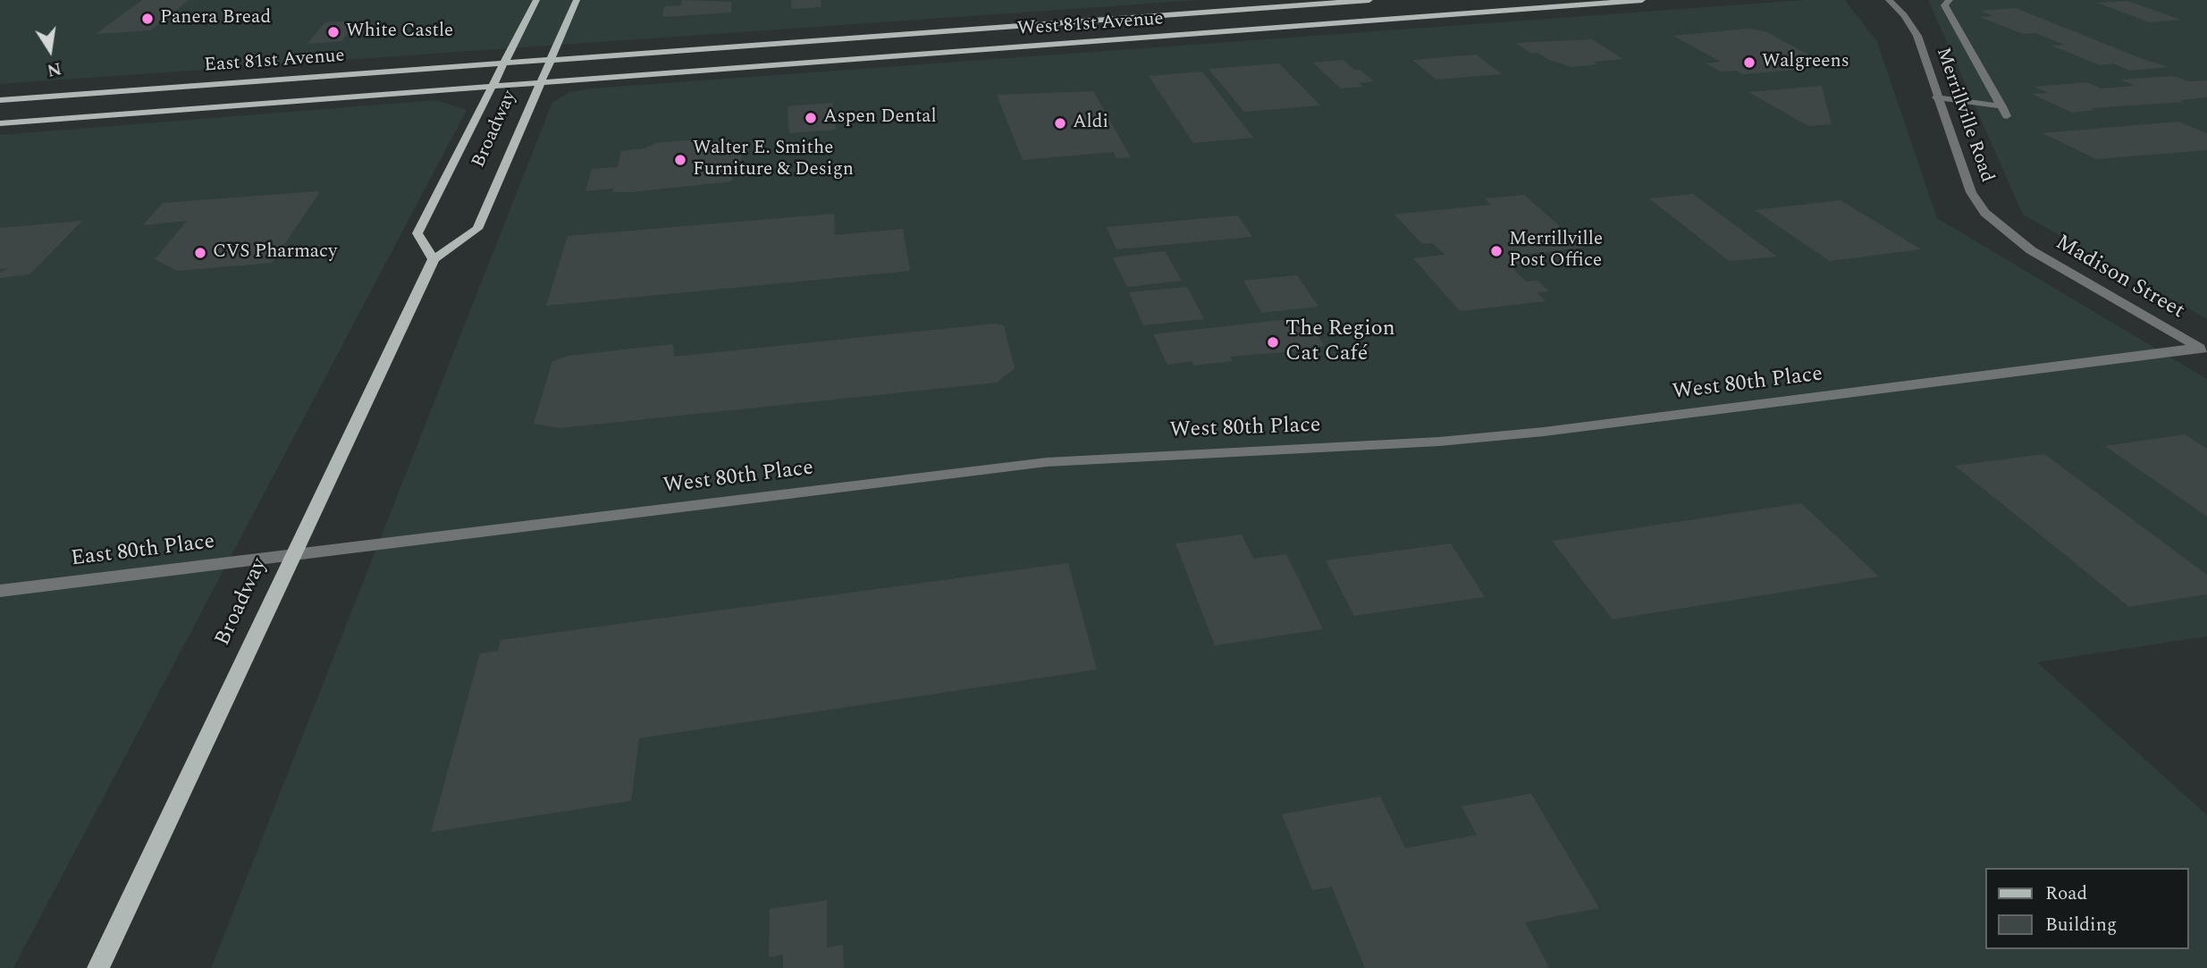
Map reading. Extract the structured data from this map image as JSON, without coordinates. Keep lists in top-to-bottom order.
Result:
{
  "streets": {
    "main road": ["West 81st Avenue", "East 81st Avenue", "Broadway"],
    "street": [
      "Merrillville Road",
      "Madison Street",
      "West 80th Place",
      "East 80th Place"
    ]
  },
  "crossings": [
    ["West 81st Avenue", "East 81st Avenue"],
    ["West 81st Avenue", "Broadway"],
    ["East 81st Avenue", "Broadway"],
    ["Merrillville Road", "Madison Street"],
    ["Broadway", "West 80th Place"],
    ["Broadway", "East 80th Place"],
    ["Madison Street", "West 80th Place"],
    ["West 80th Place", "East 80th Place"]
  ],
  "places": [
    "Panera Bread",
    "White Castle",
    "Walgreens",
    "Aspen Dental",
    "Aldi",
    "Walter E. Smithe Furniture & Design",
    "Merrillville Post Office",
    "CVS Pharmacy",
    "The Region Cat Café"
  ],
  "legend": ["Road", "Building"],
  "north": "bottom"
}
